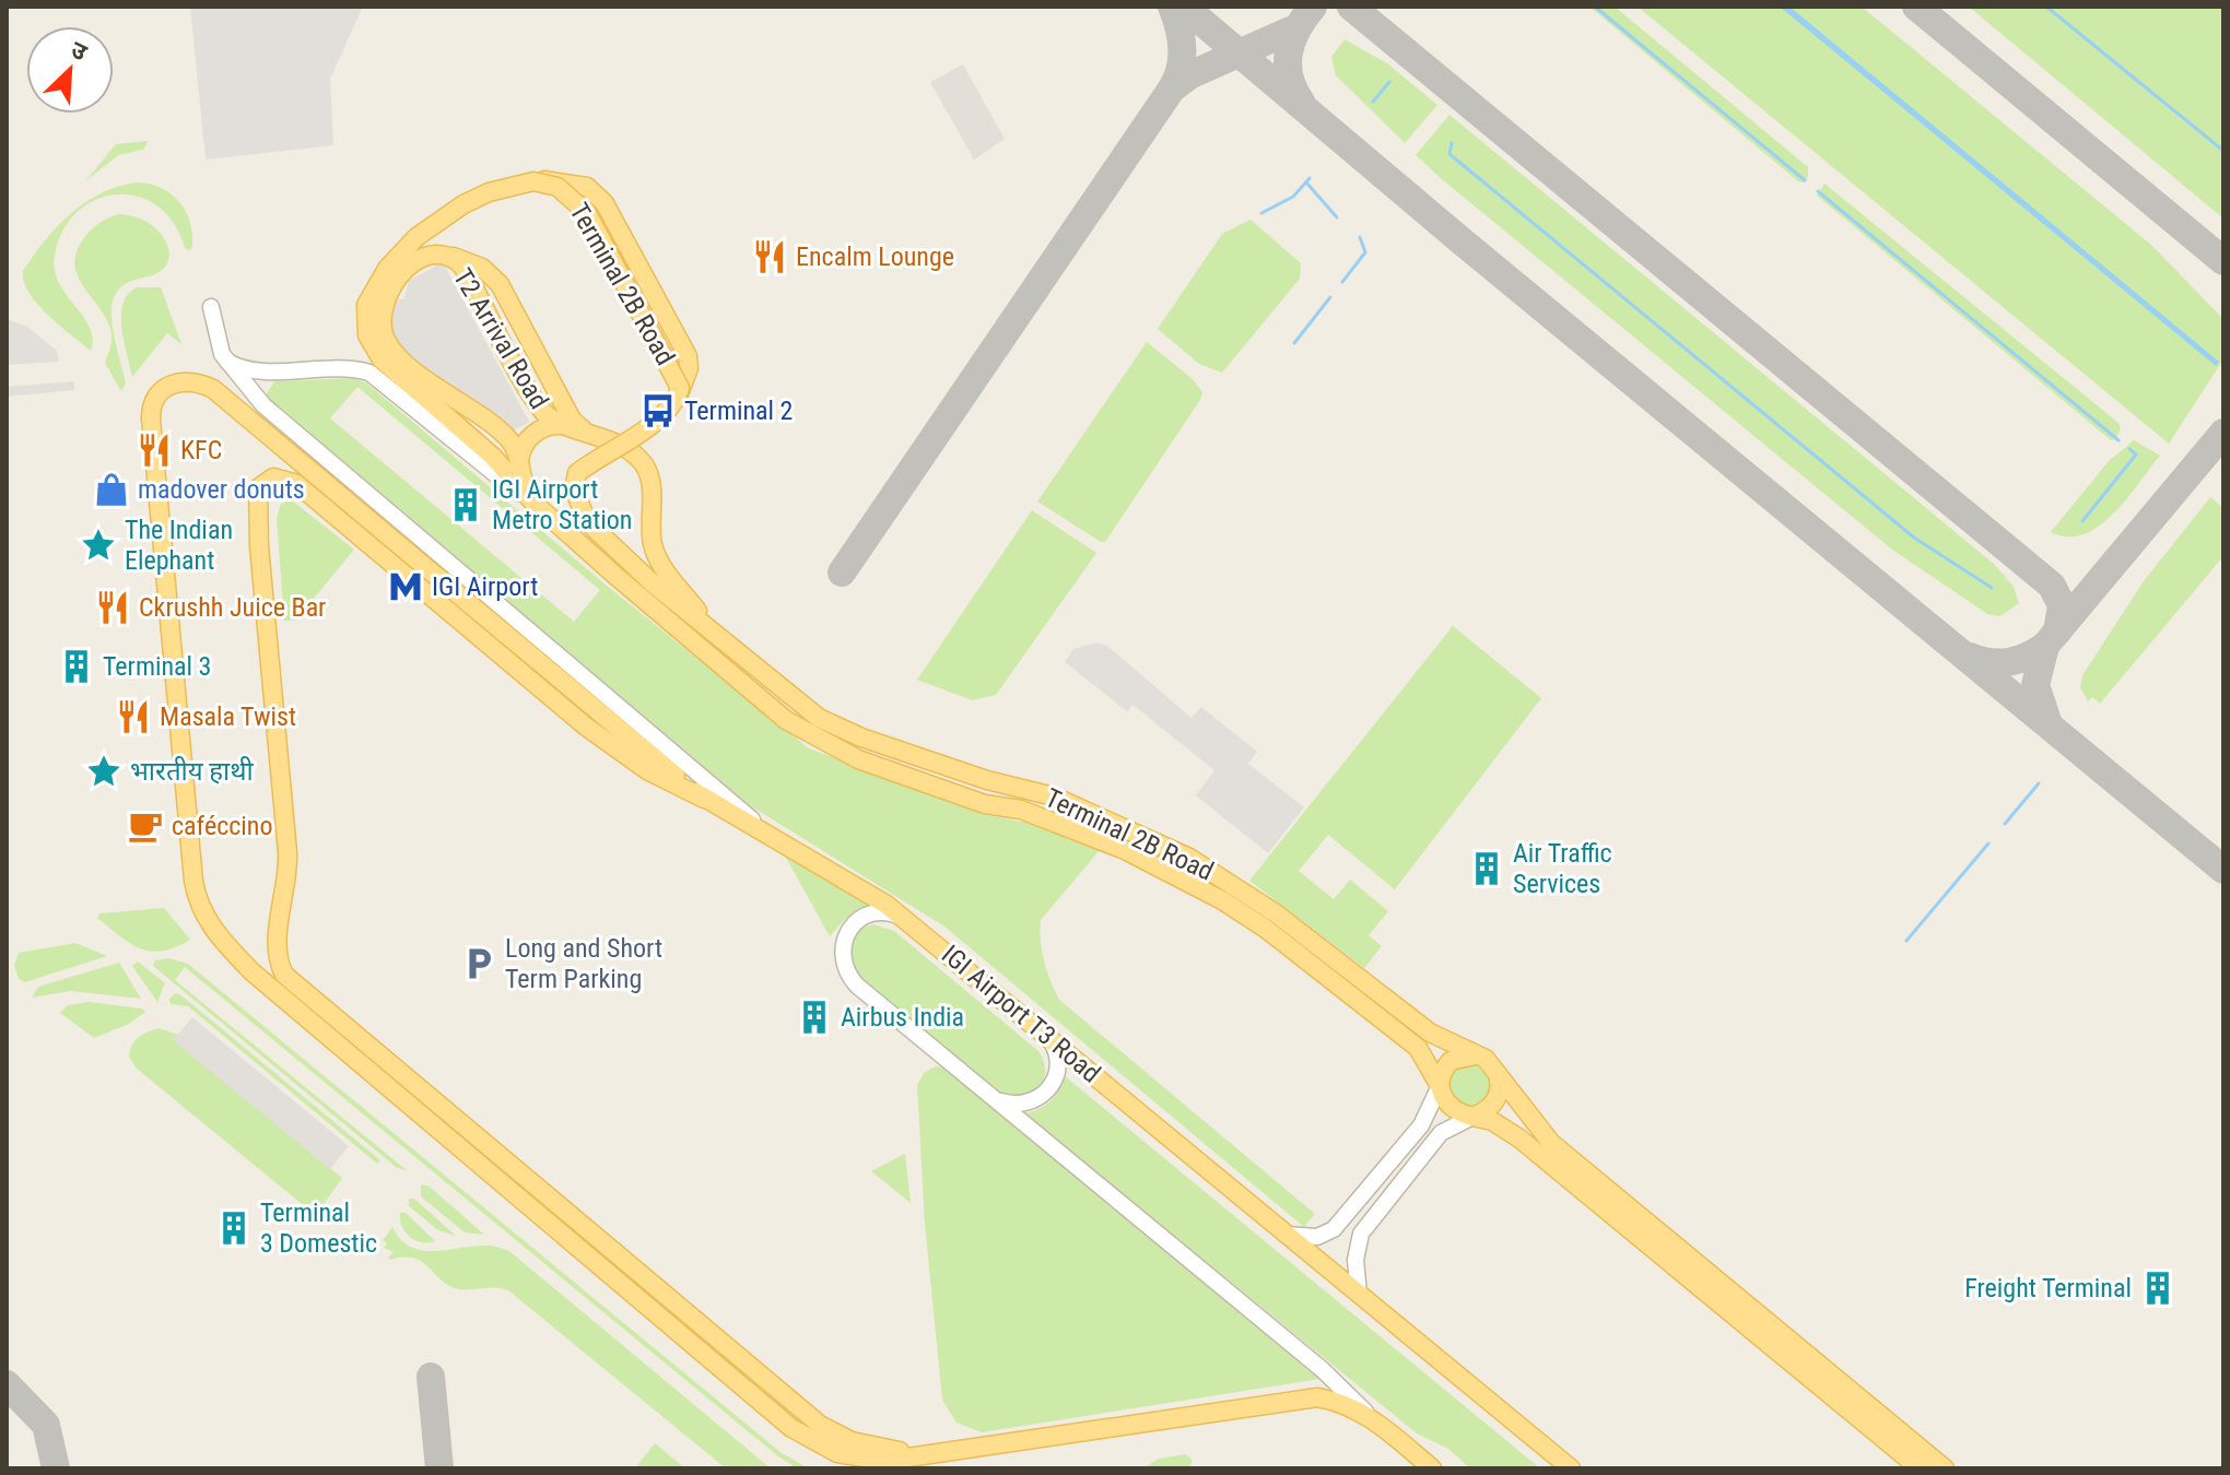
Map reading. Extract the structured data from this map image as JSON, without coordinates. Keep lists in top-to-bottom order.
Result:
{
  "streets": {
    "main road": ["Terminal 2B Road", "T2 Arrival Road", "IGI Airport T3 Road"]
  },
  "crossings": [
    ["Terminal 2B Road", "T2 Arrival Road"]
  ],
  "places": {
    "restaurant": [
      "Encalm Lounge",
      "KFC",
      "Ckrushh Juice Bar",
      "Masala Twist"
    ],
    "bus stop": ["Terminal 2"],
    "shop": ["madover donuts"],
    "building": [
      "IGI Airport Metro Station",
      "Terminal 3",
      "Air Traffic Services",
      "Airbus India",
      "Terminal 3 Domestic",
      "Freight Terminal"
    ],
    "place": ["The Indian Elephant", "भारतीय हाथी"],
    "metro station": ["IGI Airport"],
    "cafe": ["caféccino"],
    "parking": ["Long and Short Term Parking"]
  },
  "north": "top right"
}
